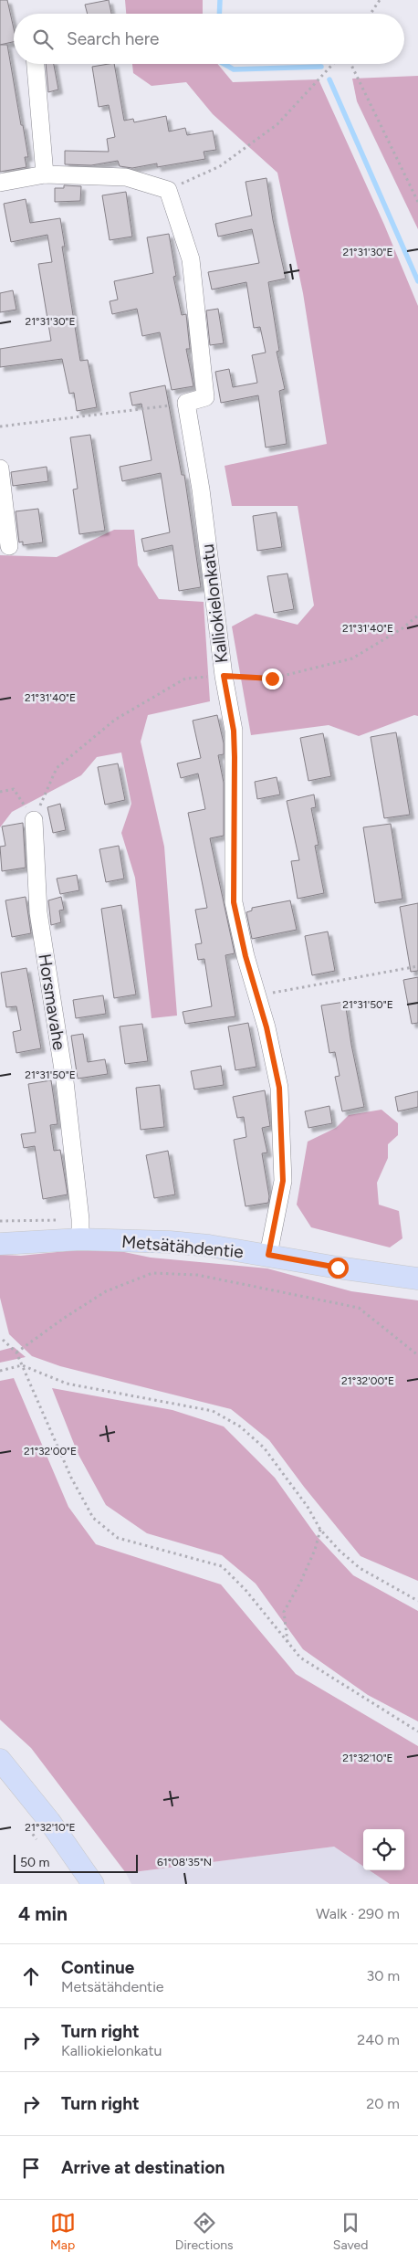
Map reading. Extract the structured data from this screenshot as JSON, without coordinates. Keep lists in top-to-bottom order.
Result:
{
  "streets": {
    "main road": ["Metsätähdentie"],
    "street": ["Kalliokielonkatu", "Horsmavahe"]
  },
  "crossings": [
    ["Kalliokielonkatu", "Metsätähdentie"],
    ["Horsmavahe", "Metsätähdentie"]
  ],
  "scale_bar": "50 m",
  "page": {
    "search": "Search here",
    "scale": "50 m",
    "heading": ["4 min", "Walk · 290 m"],
    "list": [
      ["Continue", "Metsätähdentie", "30 m"],
      ["Turn right", "Kalliokielonkatu", "240 m"],
      ["Turn right", "20 m"],
      "Arrive at destination"
    ],
    "nav": ["Map", "Directions", "Saved"]
  },
  "coordinates": [
    "21°31'30\"E",
    "21°31'40\"E",
    "21°31'50\"E",
    "21°32'00\"E",
    "21°32'10\"E",
    "61°08'35\"N"
  ]
}
